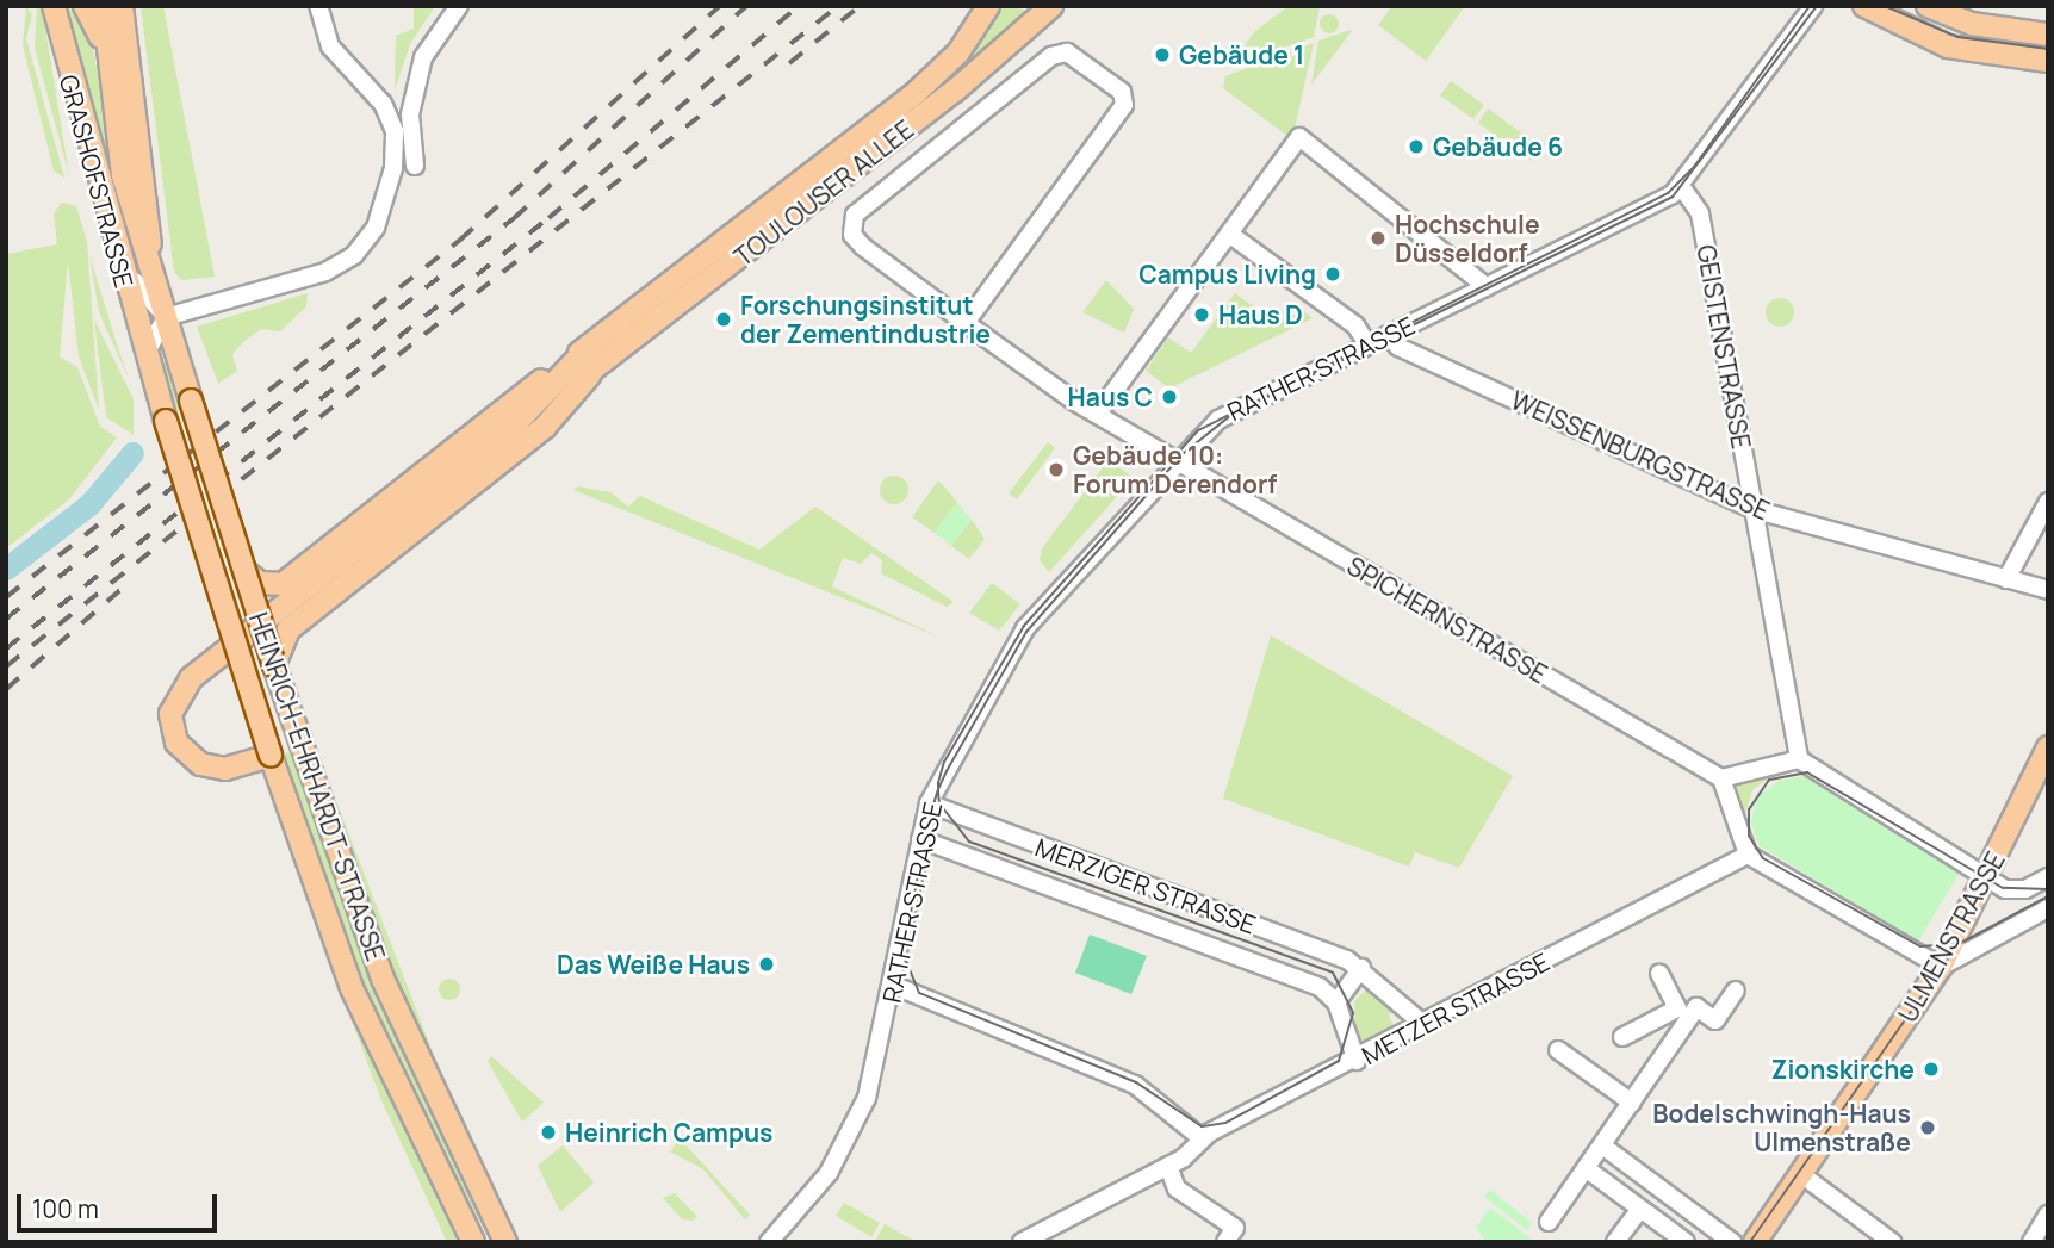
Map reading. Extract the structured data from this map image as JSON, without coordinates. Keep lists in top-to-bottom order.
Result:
{
  "streets": {
    "main road": [
      "GRASHOFSTRASSE",
      "TOULOUSER ALLEE",
      "HEINRICH-EHRHARDT-STRASSE",
      "ULMENSTRASSE"
    ],
    "street": [
      "GEISTENSTRASSE",
      "RATHER STRASSE",
      "WEISSENBURGSTRASSE",
      "SPICHERNSTRASSE",
      "MERZIGER STRASSE",
      "METZER STRASSE"
    ]
  },
  "crossings": [
    ["GRASHOFSTRASSE", "HEINRICH-EHRHARDT-STRASSE"],
    ["GEISTENSTRASSE", "RATHER STRASSE"],
    ["GEISTENSTRASSE", "WEISSENBURGSTRASSE"],
    ["RATHER STRASSE", "WEISSENBURGSTRASSE"],
    ["RATHER STRASSE", "SPICHERNSTRASSE"],
    ["RATHER STRASSE", "MERZIGER STRASSE"],
    ["MERZIGER STRASSE", "METZER STRASSE"]
  ],
  "places": [
    "Gebäude 1",
    "Gebäude 6",
    "Hochschule Düsseldorf",
    "Campus Living",
    "Haus D",
    "Forschungsinstitut der Zementindustrie",
    "Haus C",
    "Gebäude 10: Forum Derendorf",
    "Das Weiße Haus",
    "Zionskirche",
    "Bodelschwingh-Haus Ulmenstraße",
    "Heinrich Campus"
  ],
  "scale_bar": "100 m"
}
